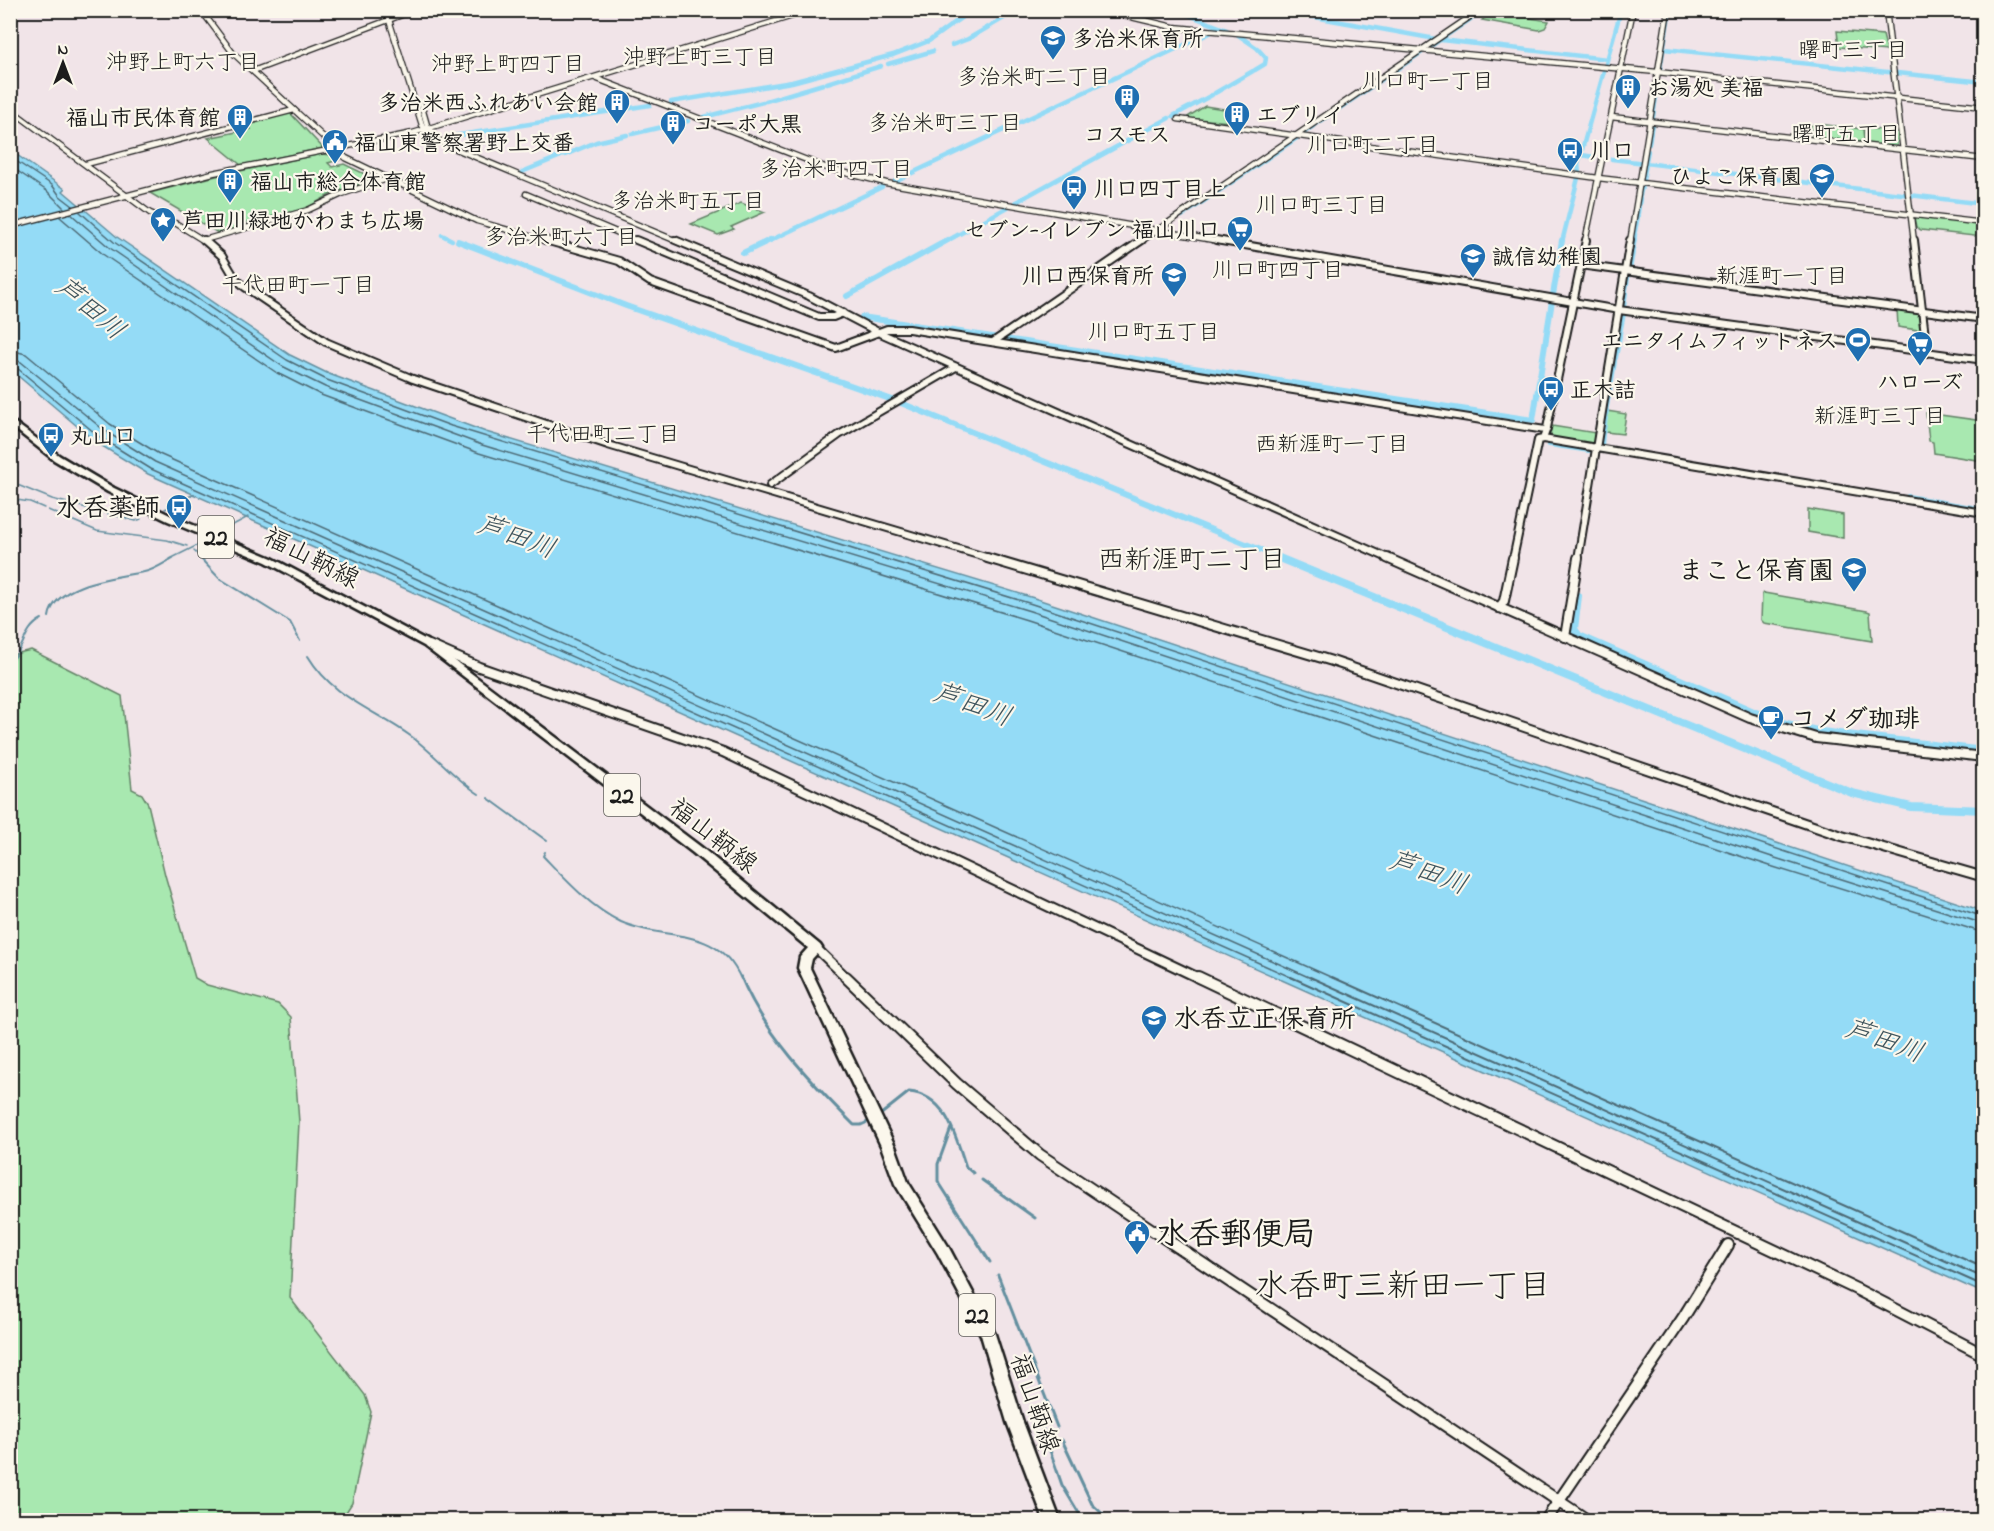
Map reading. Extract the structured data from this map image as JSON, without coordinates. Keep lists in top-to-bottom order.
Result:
{
  "streets": {
    "main road": ["22", "福山鞆線"]
  },
  "districts": [
    "曙町三丁目",
    "沖野上町三丁目",
    "沖野上町六丁目",
    "沖野上町四丁目",
    "多治米町二丁目",
    "川口町一丁目",
    "多治米町三丁目",
    "曙町五丁目",
    "川口町二丁目",
    "多治米町四丁目",
    "多治米町五丁目",
    "川口町三丁目",
    "多治米町六丁目",
    "川口町四丁目",
    "新涯町一丁目",
    "千代田町一丁目",
    "川口町五丁目",
    "新涯町三丁目",
    "千代田町二丁目",
    "西新涯町一丁目",
    "西新涯町二丁目",
    "水呑町三新田一丁目"
  ],
  "water": ["芦田川"],
  "places": {
    "school or university": [
      "多治米保育所",
      "ひよこ保育園",
      "誠信幼稚園",
      "川口西保育所",
      "まこと保育園",
      "水呑立正保育所"
    ],
    "building": [
      "お湯処 美福",
      "コスモス",
      "多治米西ふれあい会館",
      "エブリイ",
      "福山市民体育館",
      "コーポ大黒",
      "福山市総合体育館"
    ],
    "public building": ["福山東警察署野上交番", "水呑郵便局"],
    "bus stop": [
      "川口",
      "川口四丁目上",
      "正木詰",
      "丸山口",
      "水呑薬師"
    ],
    "place": ["芦田川緑地かわまち広場"],
    "supermarket": ["セブン-イレブン 福山川口", "ハローズ"],
    "sports": ["エニタイムフィットネス"],
    "cafe": ["コメダ珈琲"]
  },
  "north": "top"
}
